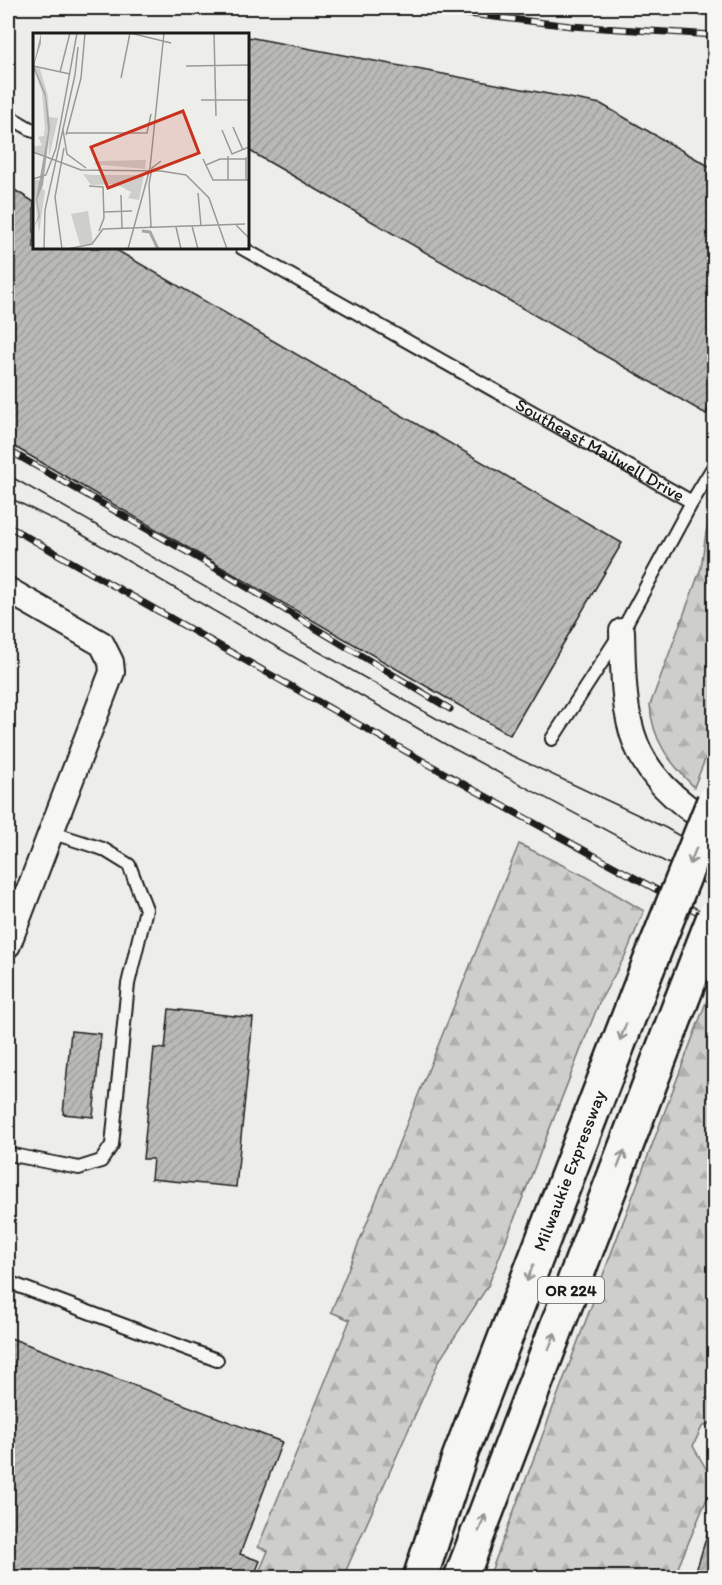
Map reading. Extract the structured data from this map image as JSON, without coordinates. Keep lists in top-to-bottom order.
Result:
{
  "streets": {
    "highway": ["Milwaukie Expressway", "OR 224"],
    "lane": ["Southeast Mailwell Drive"]
  }
}
